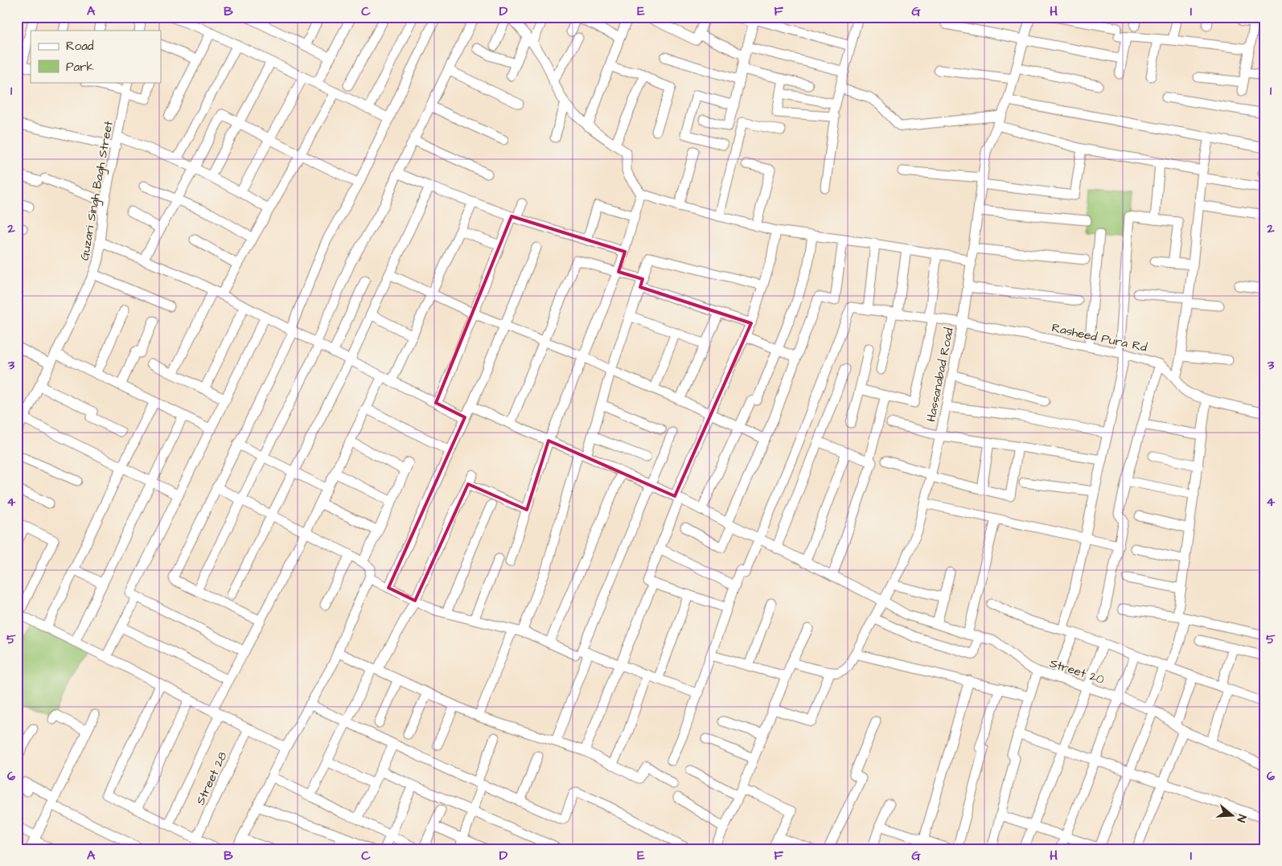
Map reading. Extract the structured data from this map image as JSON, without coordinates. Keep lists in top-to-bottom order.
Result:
{
  "streets": {
    "street": [
      "Guzari Singh Bagh Street",
      "Rasheed Pura Rd",
      "Hassanabad Road",
      "Street 20",
      "Street 28"
    ]
  },
  "crossings": [
    ["Rasheed Pura Rd", "Hassanabad Road"],
    ["Rasheed Pura Rd", "Street 20"],
    ["Hassanabad Road", "Street 20"]
  ],
  "legend": ["Road", "Park"],
  "north": "right",
  "grid": {
    "columns": [
      "A",
      "B",
      "C",
      "D",
      "E",
      "F",
      "G",
      "H",
      "I"
    ],
    "rows": [
      "1",
      "2",
      "3",
      "4",
      "5",
      "6"
    ]
  }
}
